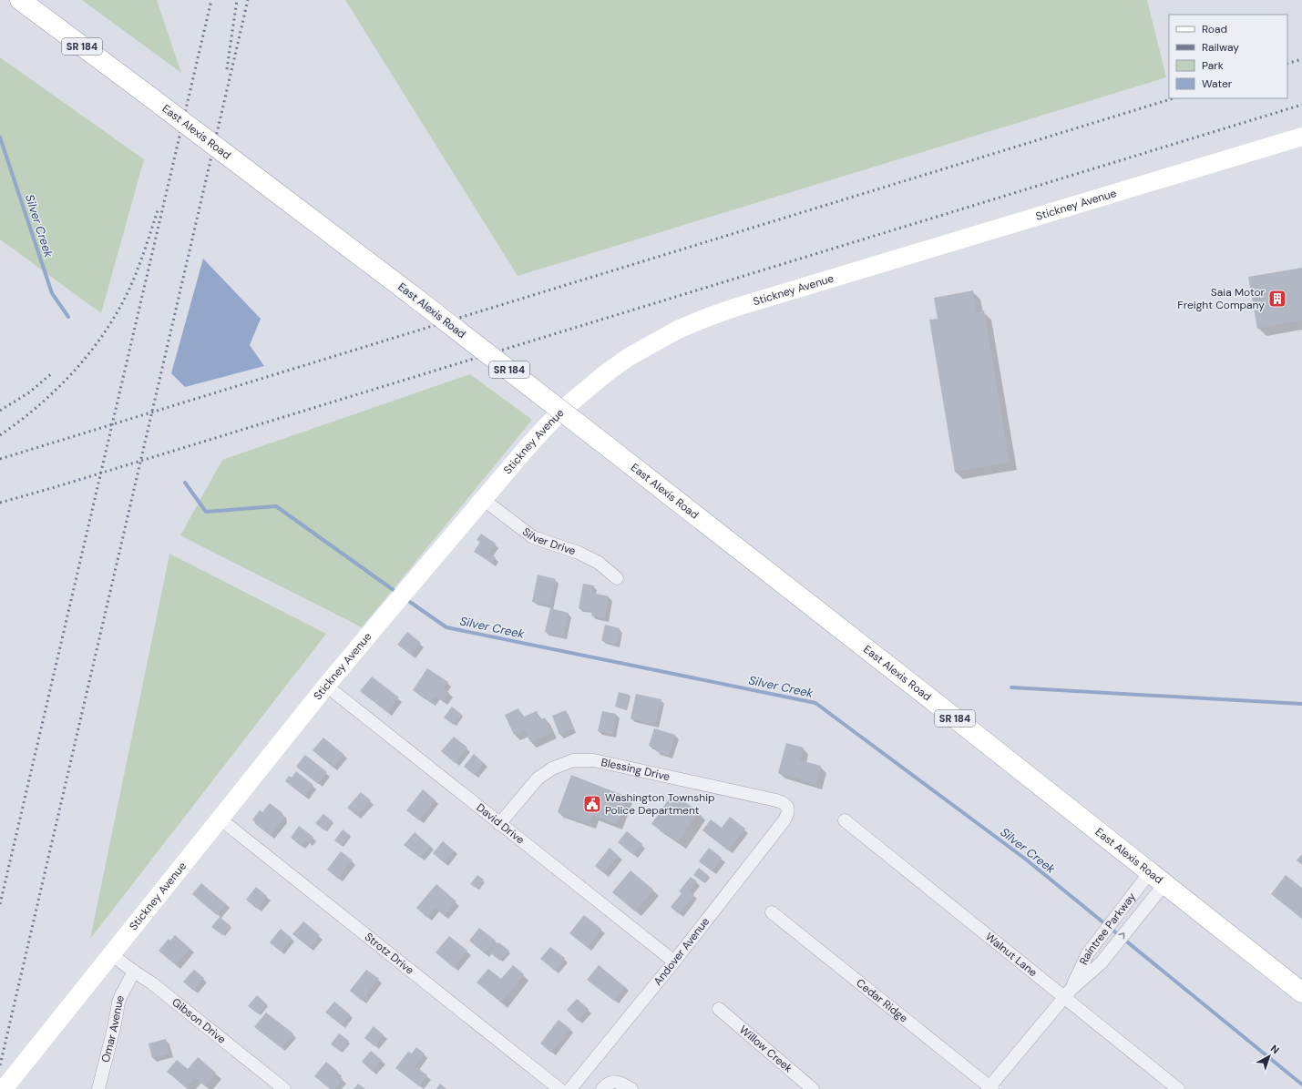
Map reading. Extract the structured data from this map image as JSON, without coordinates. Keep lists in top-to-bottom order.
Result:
{
  "streets": {
    "main road": ["SR 184", "East Alexis Road"],
    "street": [
      "Stickney Avenue",
      "Silver Drive",
      "Blessing Drive",
      "David Drive",
      "Raintree Parkway",
      "Andover Avenue",
      "Strotz Drive",
      "Walnut Lane",
      "Cedar Ridge",
      "Gibson Drive",
      "Omar Avenue",
      "Willow Creek"
    ]
  },
  "crossings": [
    ["East Alexis Road", "Raintree Parkway"],
    ["Stickney Avenue", "Silver Drive"],
    ["Stickney Avenue", "David Drive"],
    ["Stickney Avenue", "Strotz Drive"],
    ["Stickney Avenue", "Gibson Drive"],
    ["Blessing Drive", "David Drive"],
    ["Blessing Drive", "Andover Avenue"],
    ["David Drive", "Andover Avenue"],
    ["Raintree Parkway", "Walnut Lane"],
    ["Raintree Parkway", "Cedar Ridge"],
    ["Gibson Drive", "Omar Avenue"]
  ],
  "water": ["Silver Creek"],
  "places": {
    "building": ["Saia Motor Freight Company"],
    "public building": ["Washington Township Police Department"]
  },
  "legend": [
    "Road",
    "Railway",
    "Park",
    "Water"
  ],
  "north": "top right"
}
